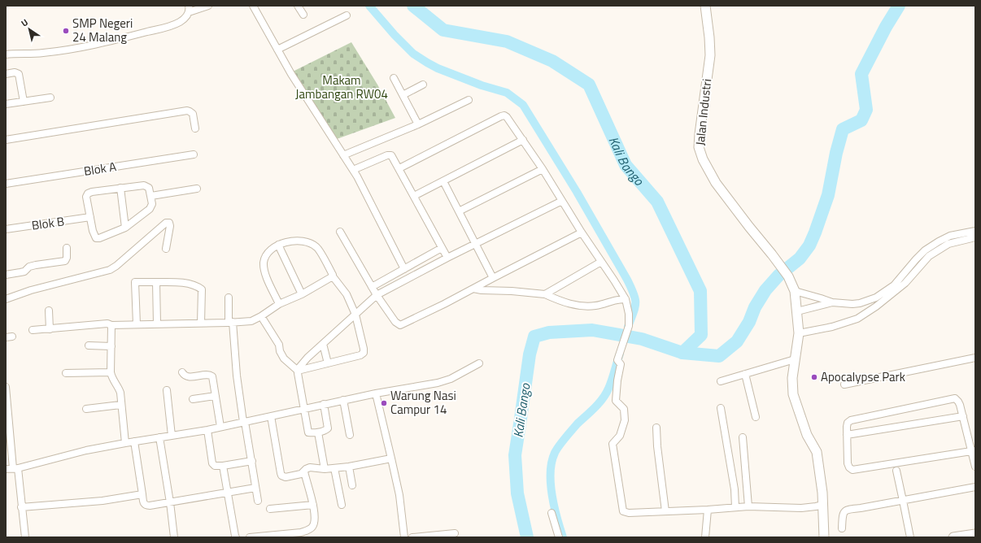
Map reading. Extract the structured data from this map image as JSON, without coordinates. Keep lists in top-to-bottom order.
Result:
{
  "streets": {
    "street": ["Jalan Industri", "Blok A", "Blok B"]
  },
  "water": ["Kali Bango"],
  "parks": ["Makam Jambangan RW04"],
  "places": ["SMP Negeri 24 Malang", "Apocalypse Park", "Warung Nasi Campur 14"],
  "north": "top left"
}
